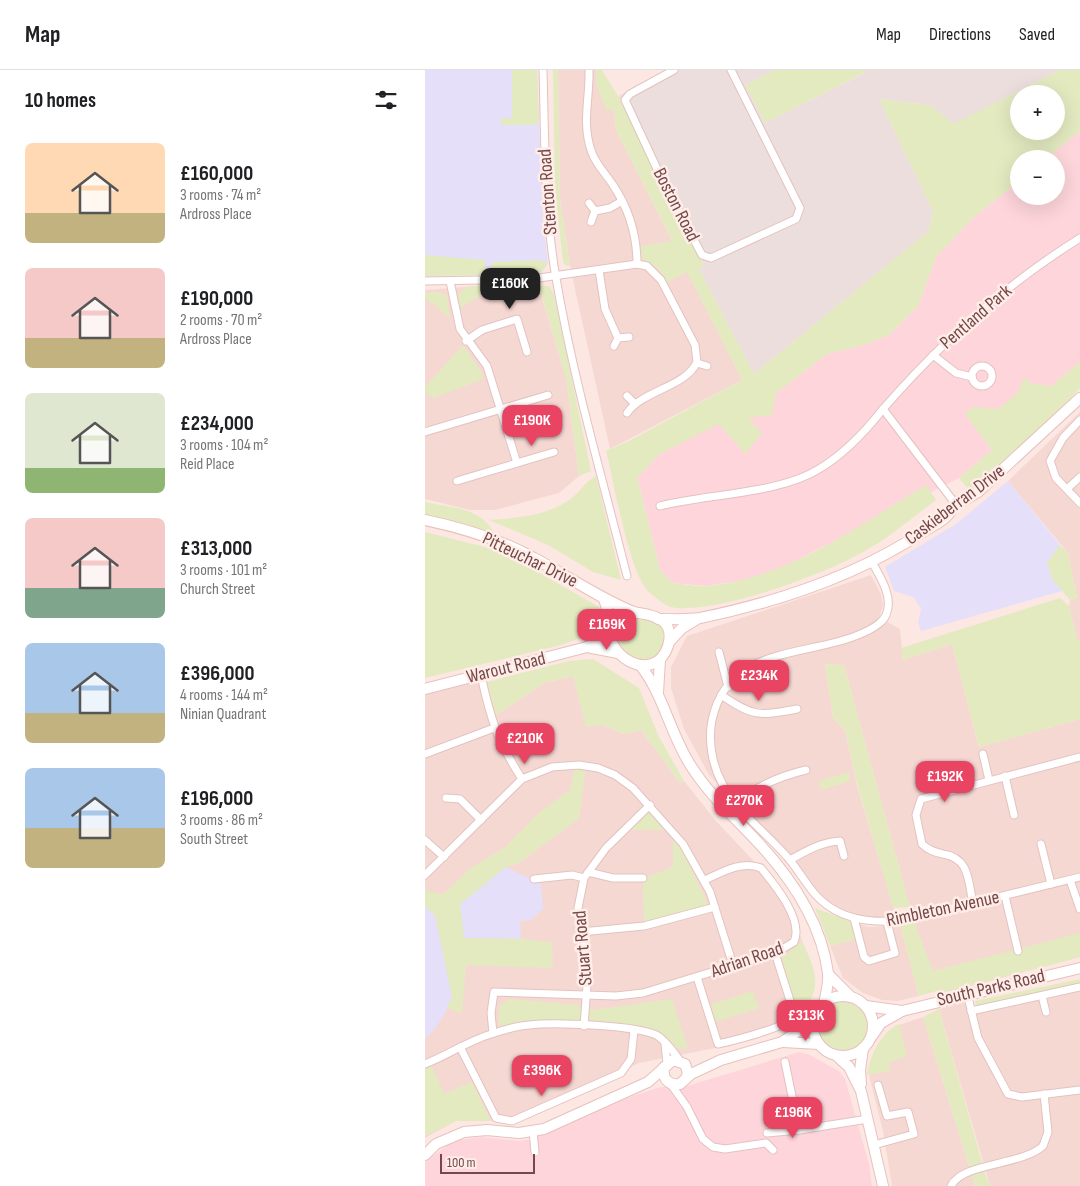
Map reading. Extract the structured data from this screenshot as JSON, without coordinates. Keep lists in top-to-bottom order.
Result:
{
  "streets": {
    "street": [
      "Stenton Road",
      "Boston Road",
      "Pentland Park",
      "Caskieberran Drive",
      "Pitteuchar Drive",
      "Warout Road",
      "Rimbleton Avenue",
      "Stuart Road",
      "Adrian Road",
      "South Parks Road"
    ]
  },
  "crossings": [
    ["Caskieberran Drive", "Pitteuchar Drive"],
    ["Caskieberran Drive", "Rimbleton Avenue"],
    ["Stuart Road", "Adrian Road"]
  ],
  "scale_bar": "100 m",
  "page": {
    "header": "Map",
    "nav": ["Map", "Directions", "Saved"],
    "heading": "10 homes",
    "map_buttons": ["+", "−"],
    "list": [
      {
        "name": "£160,000",
        "note": "3 rooms · 74 m² · Ardross Place"
      },
      {
        "name": "£190,000",
        "note": "2 rooms · 70 m² · Ardross Place"
      },
      {
        "name": "£234,000",
        "note": "3 rooms · 104 m² · Reid Place"
      },
      {
        "name": "£313,000",
        "note": "3 rooms · 101 m² · Church Street"
      },
      {
        "name": "£396,000",
        "note": "4 rooms · 144 m² · Ninian Quadrant"
      },
      {
        "name": "£196,000",
        "note": "3 rooms · 86 m² · South Street"
      }
    ],
    "price": [
      "£160K",
      "£190K",
      "£169K",
      "£234K",
      "£210K",
      "£192K",
      "£270K",
      "£313K",
      "£396K",
      "£196K"
    ],
    "scale": "100 m"
  }
}
